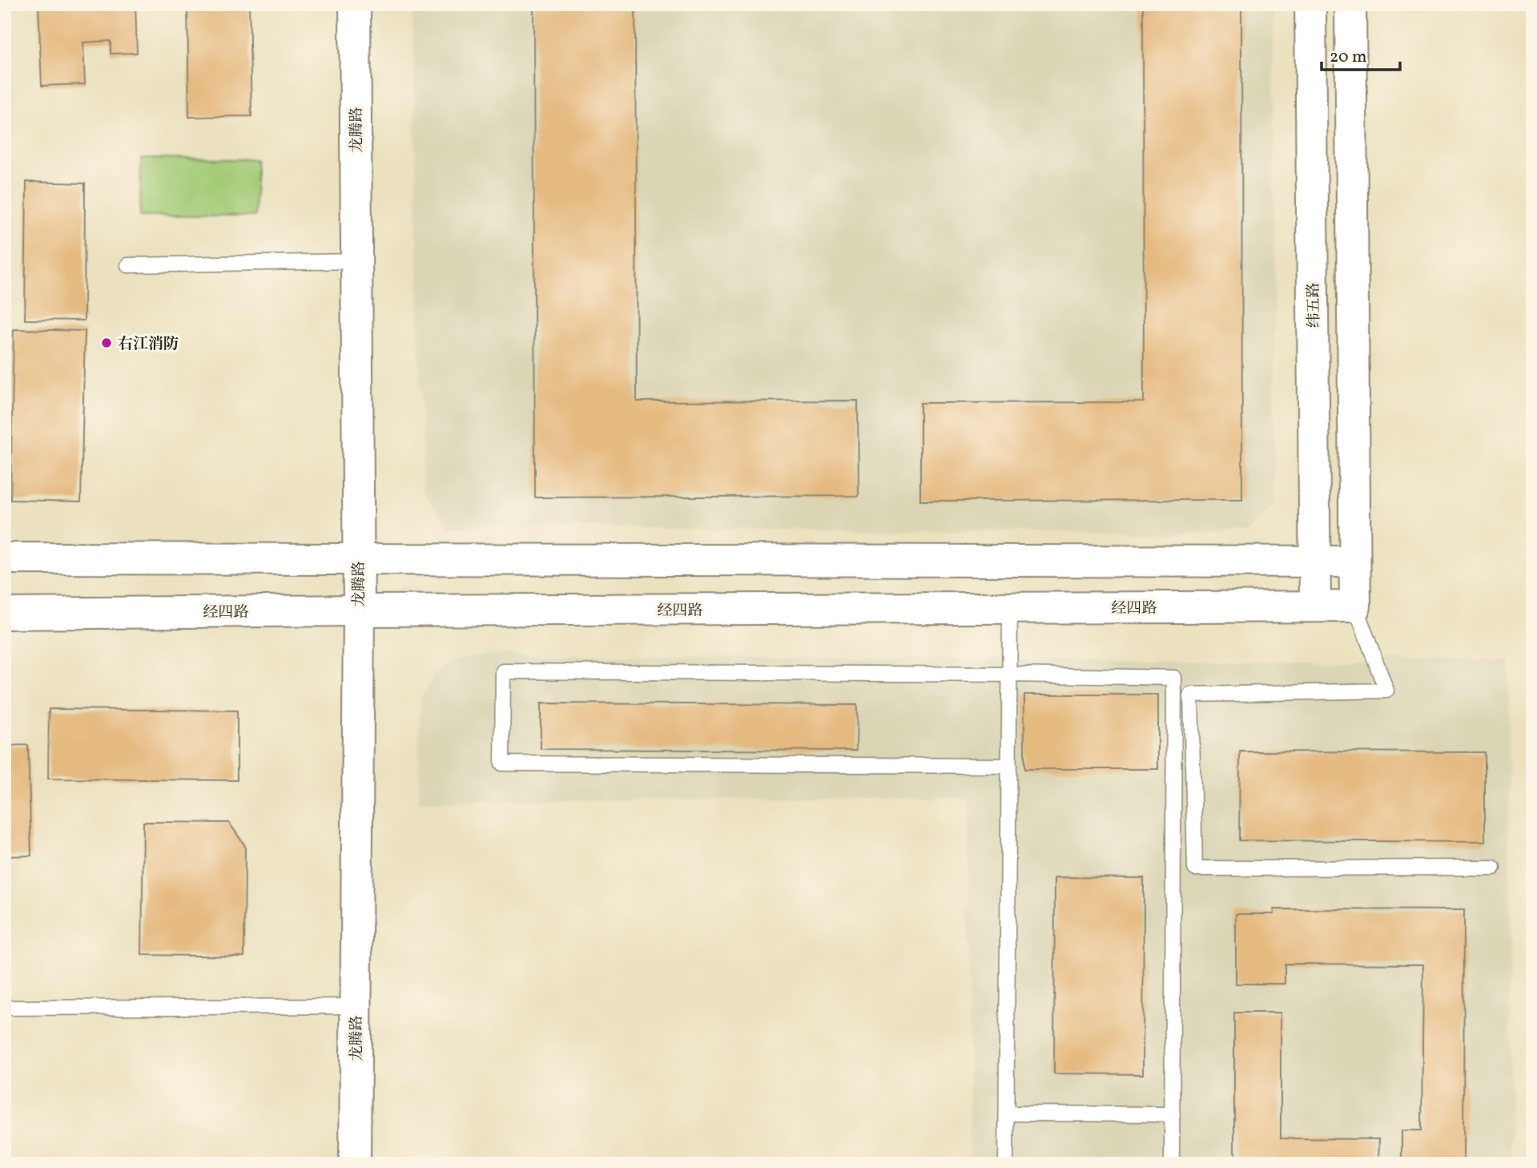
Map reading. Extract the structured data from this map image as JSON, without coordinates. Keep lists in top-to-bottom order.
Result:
{
  "streets": {
    "street": ["龙腾路", "纬五路", "经四路"]
  },
  "crossings": [
    ["龙腾路", "经四路"],
    ["纬五路", "经四路"]
  ],
  "places": ["右江消防"],
  "scale_bar": "20 m"
}
